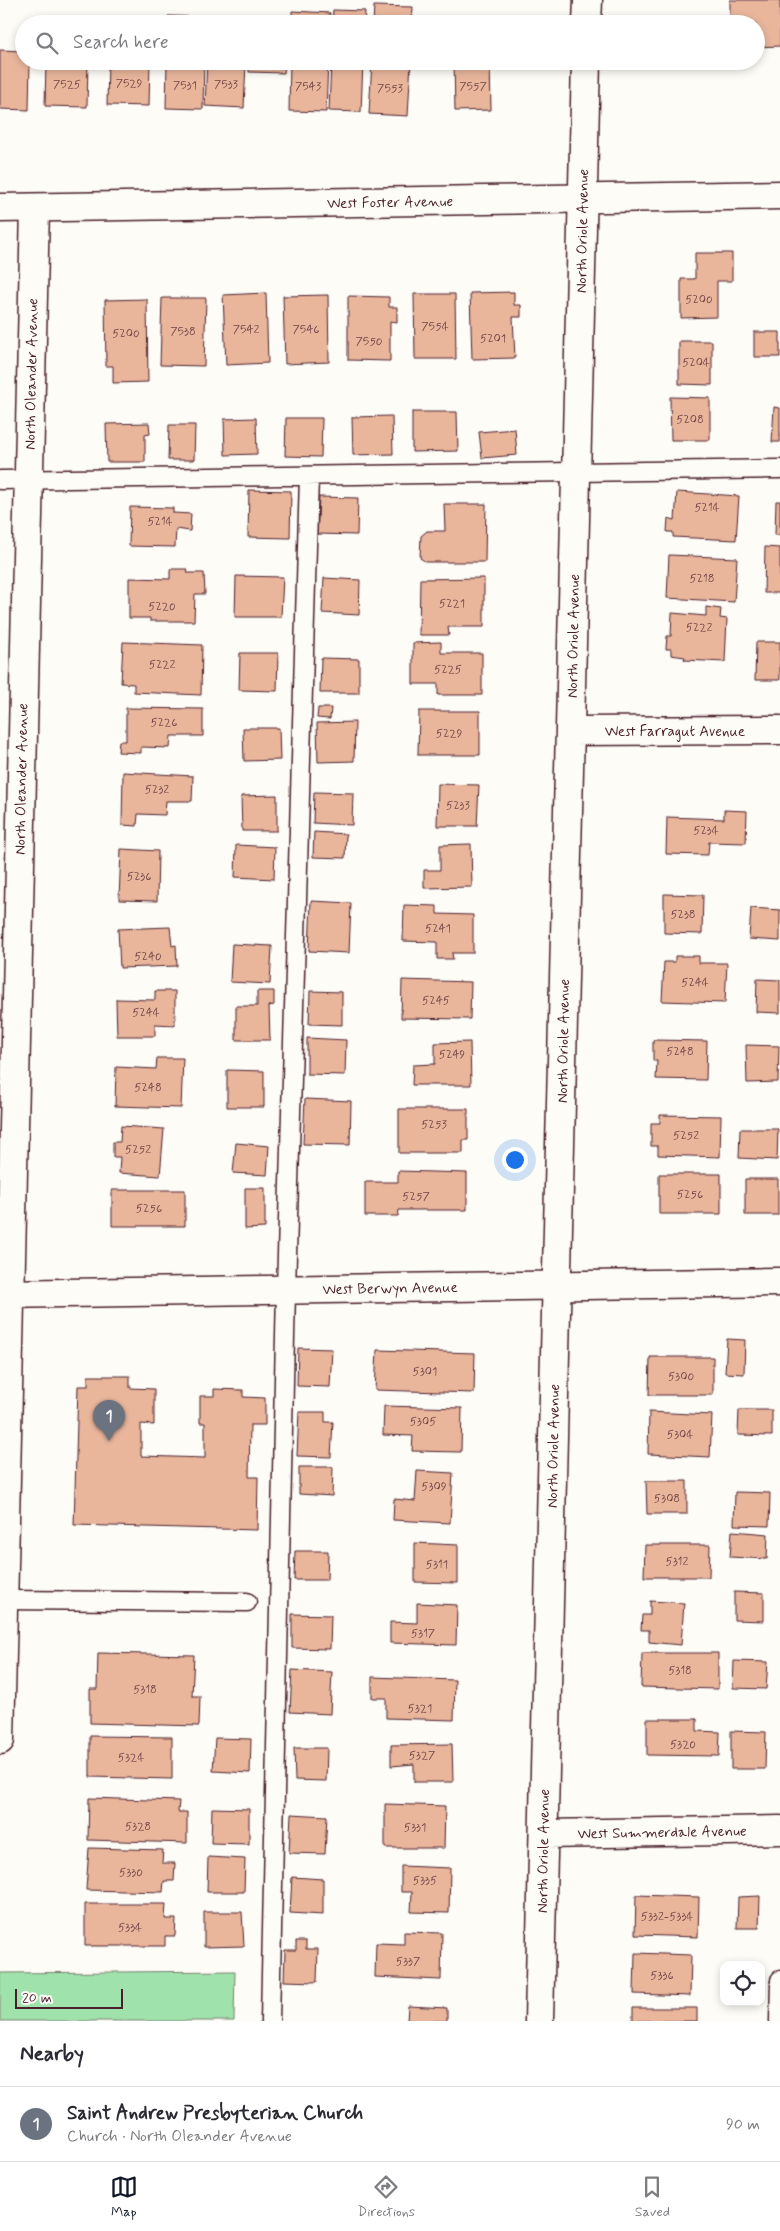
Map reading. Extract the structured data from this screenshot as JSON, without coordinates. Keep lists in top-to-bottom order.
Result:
{
  "streets": {
    "street": [
      "West Foster Avenue",
      "North Oriole Avenue",
      "North Oleander Avenue",
      "West Farragut Avenue",
      "West Berwyn Avenue",
      "West Summerdale Avenue"
    ]
  },
  "crossings": [
    ["West Foster Avenue", "North Oriole Avenue"],
    ["West Foster Avenue", "North Oleander Avenue"],
    ["North Oriole Avenue", "West Farragut Avenue"],
    ["North Oriole Avenue", "West Berwyn Avenue"],
    ["North Oriole Avenue", "West Summerdale Avenue"],
    ["North Oleander Avenue", "West Berwyn Avenue"]
  ],
  "house_numbers": [
    "7529",
    "7525",
    "7533",
    "7531",
    "7543",
    "7557",
    "7553",
    "5200",
    "7554",
    "7542",
    "7546",
    "7538",
    "5200",
    "5201",
    "7550",
    "5204",
    "5208",
    "5214",
    "5214",
    "5218",
    "5221",
    "5220",
    "5222",
    "5222",
    "5225",
    "5226",
    "5229",
    "5232",
    "5233",
    "5234",
    "5236",
    "5238",
    "5241",
    "5240",
    "5244",
    "5245",
    "5244",
    "5248",
    "5249",
    "5248",
    "5253",
    "5252",
    "5252",
    "5256",
    "5257",
    "5256",
    "5301",
    "5300",
    "5305",
    "5304",
    "5309",
    "5308",
    "5312",
    "5311",
    "5317",
    "5318",
    "5318",
    "5321",
    "5320",
    "5327",
    "5324",
    "5328",
    "5331",
    "5330",
    "5335",
    "5332-5334",
    "5334",
    "5337",
    "5336"
  ],
  "scale_bar": "20 m",
  "page": {
    "search": "Search here",
    "pins": "1",
    "scale": "20 m",
    "heading": "Nearby",
    "list": [
      {
        "mark": "1",
        "name": "Saint Andrew Presbyterian Church",
        "note": "Church · North Oleander Avenue",
        "value": "90 m"
      }
    ],
    "nav": ["Map", "Directions", "Saved"]
  }
}
